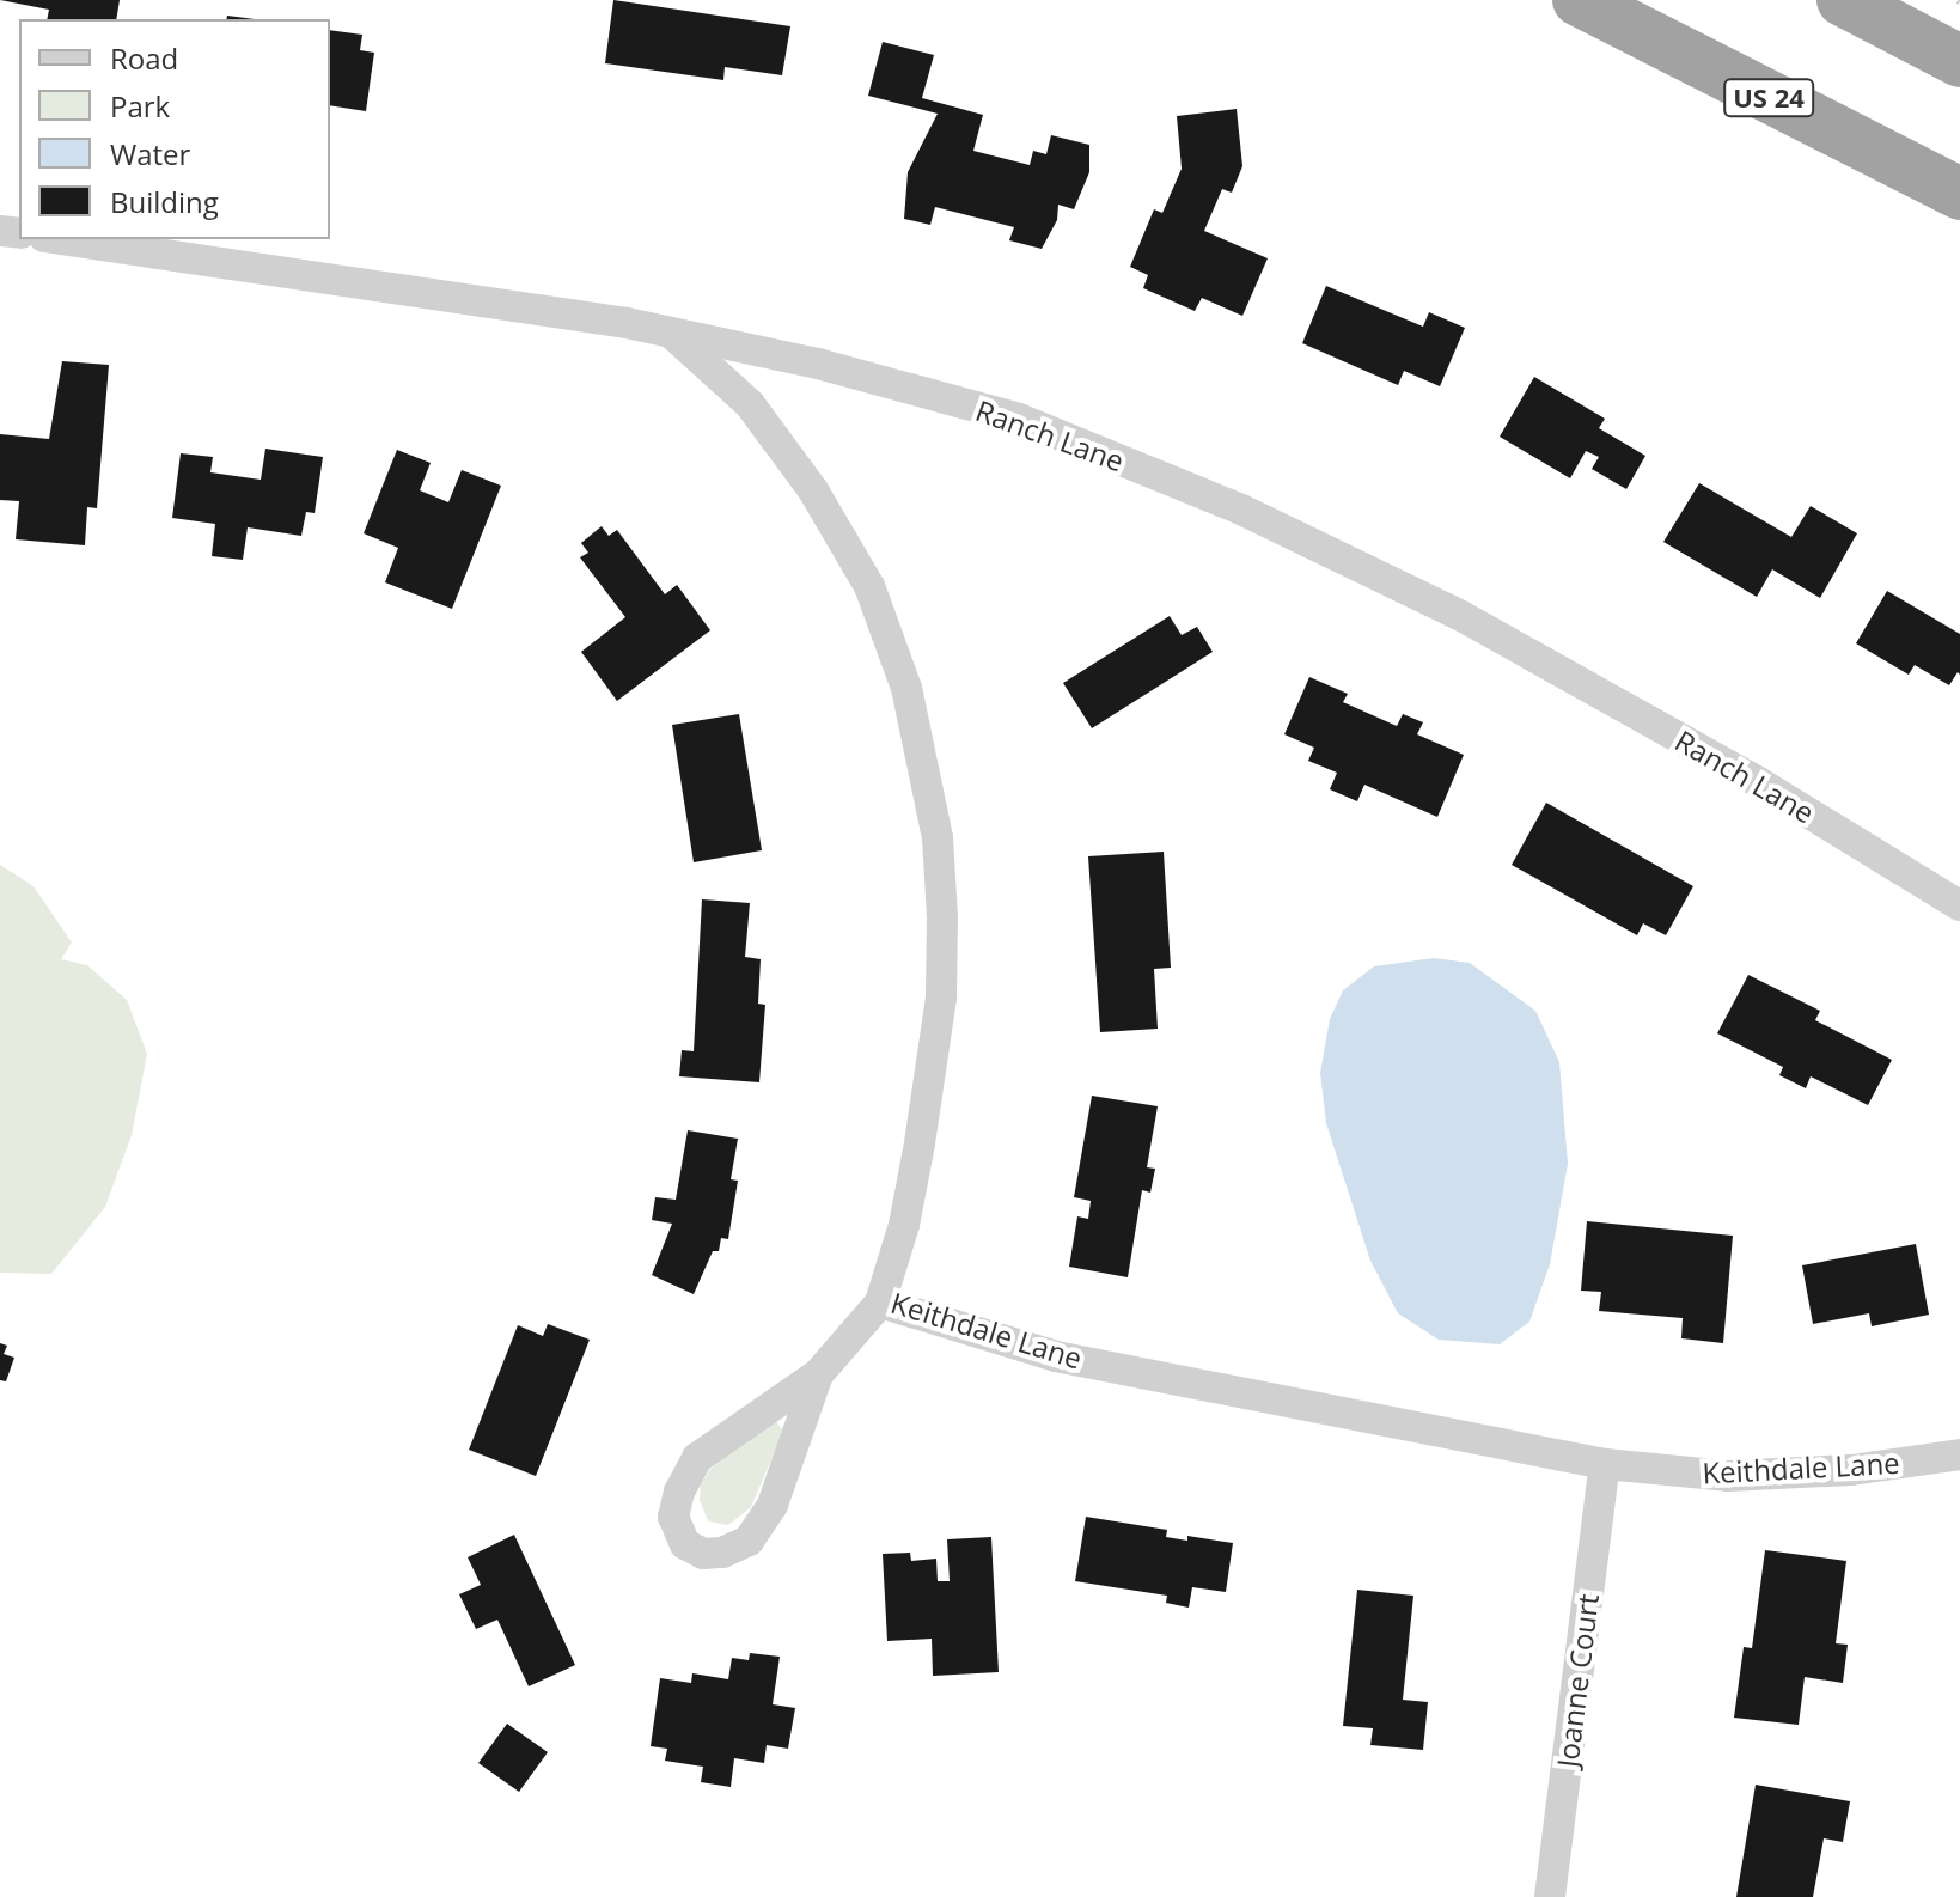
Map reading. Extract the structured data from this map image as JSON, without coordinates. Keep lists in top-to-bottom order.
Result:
{
  "streets": {
    "highway": ["US 24"],
    "street": ["Ranch Lane", "Keithdale Lane", "Joanne Court"]
  },
  "crossings": [
    ["Ranch Lane", "Keithdale Lane"],
    ["Keithdale Lane", "Joanne Court"]
  ],
  "legend": [
    "Road",
    "Park",
    "Water",
    "Building"
  ]
}
